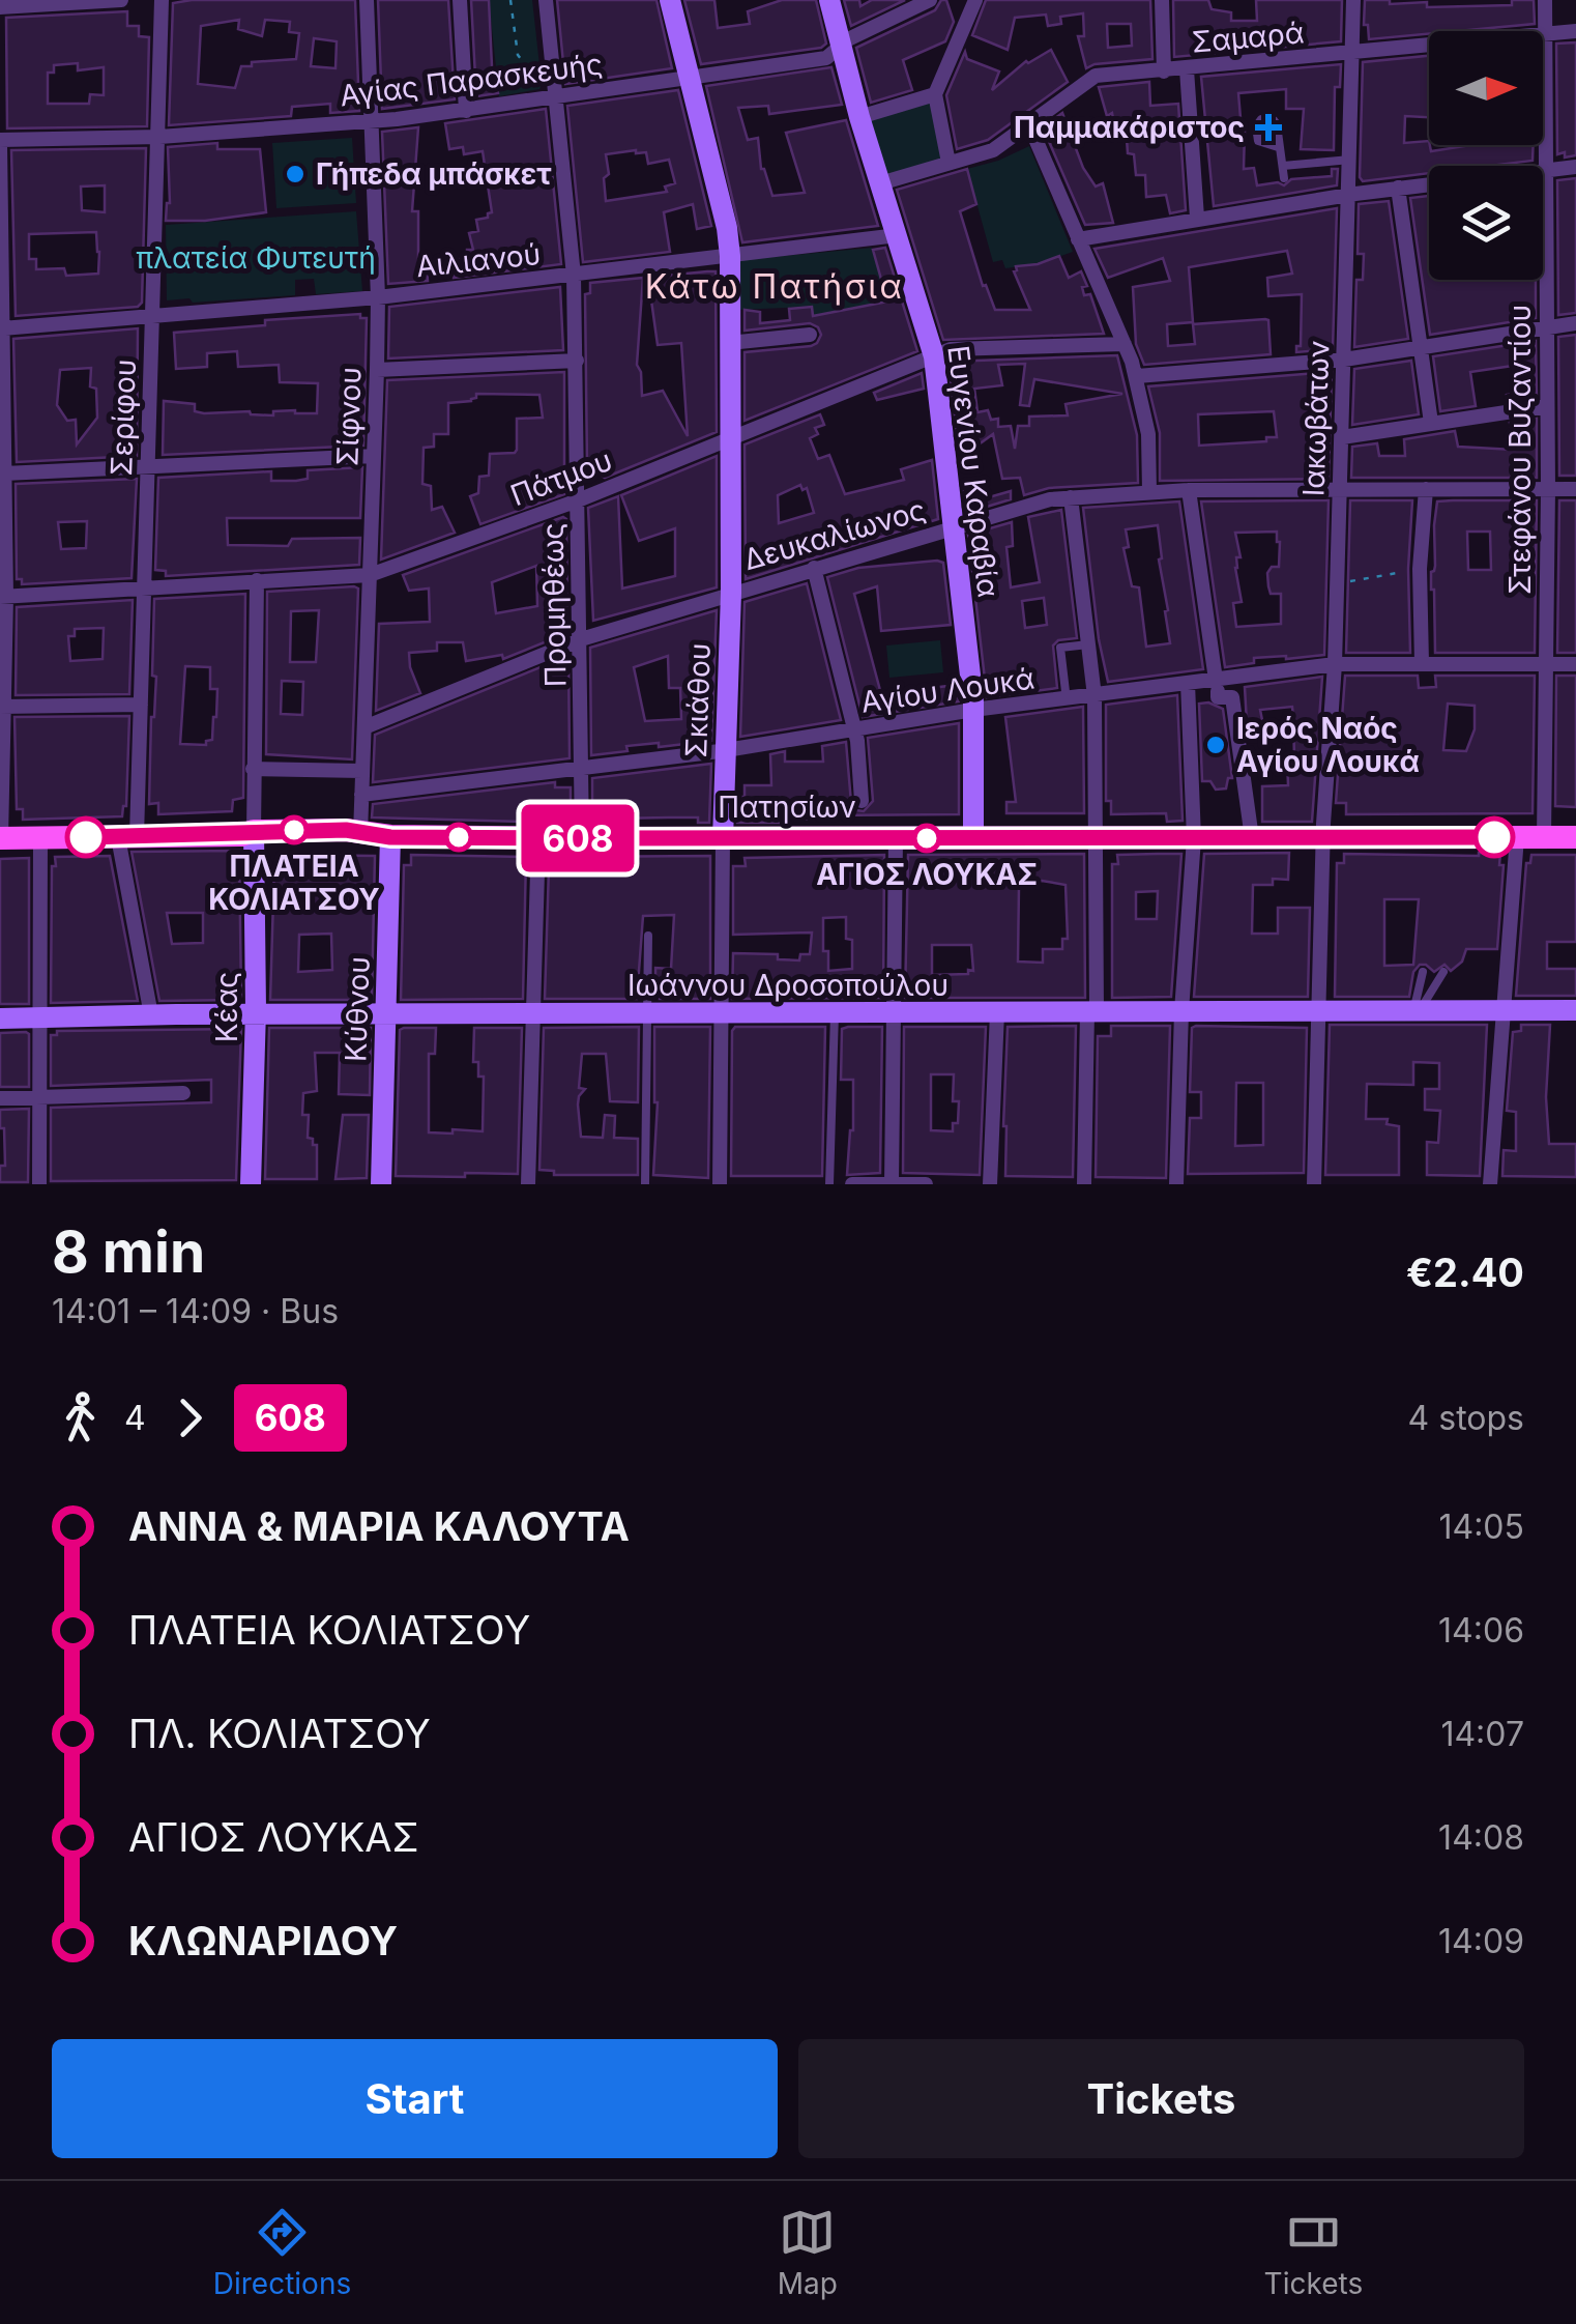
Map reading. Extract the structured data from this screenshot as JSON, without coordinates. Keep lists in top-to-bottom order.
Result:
{
  "streets": {
    "main road": ["Πατησίων"],
    "street": [
      "Σαμαρά",
      "Αγίας Παρασκευής",
      "Αιλιανού",
      "Σίφνου",
      "Σερίφου",
      "Ιακωβάτων",
      "Στεφάνου Βυζαντίου",
      "Ευγενίου Καραβία",
      "Πάτμου",
      "Δευκαλίωνος",
      "Προμηθέως",
      "Αγίου Λουκά",
      "Σκιάθου",
      "Ιωάννου Δροσοπούλου",
      "Κέας",
      "Κύθνου"
    ]
  },
  "crossings": [
    ["Σαμαρά", "Ιακωβάτων"],
    ["Σαμαρά", "Στεφάνου Βυζαντίου"],
    ["Σαμαρά", "Ευγενίου Καραβία"],
    ["Αγίας Παρασκευής", "Σίφνου"],
    ["Αγίας Παρασκευής", "Σερίφου"],
    ["Αγίας Παρασκευής", "Ευγενίου Καραβία"],
    ["Αγίας Παρασκευής", "Προμηθέως"],
    ["Αγίας Παρασκευής", "Σκιάθου"],
    ["Αιλιανού", "Σίφνου"],
    ["Αιλιανού", "Σερίφου"],
    ["Αιλιανού", "Ευγενίου Καραβία"],
    ["Αιλιανού", "Προμηθέως"],
    ["Αιλιανού", "Σκιάθου"],
    ["Σίφνου", "Πάτμου"],
    ["Σίφνου", "Δευκαλίωνος"],
    ["Σίφνου", "Αγίου Λουκά"],
    ["Σίφνου", "Πατησίων"],
    ["Σερίφου", "Πάτμου"],
    ["Σερίφου", "Πατησίων"],
    ["Σερίφου", "Ιωάννου Δροσοπούλου"],
    ["Ιακωβάτων", "Δευκαλίωνος"],
    ["Ιακωβάτων", "Αγίου Λουκά"],
    ["Ιακωβάτων", "Πατησίων"],
    ["Ιακωβάτων", "Ιωάννου Δροσοπούλου"],
    ["Στεφάνου Βυζαντίου", "Δευκαλίωνος"],
    ["Στεφάνου Βυζαντίου", "Αγίου Λουκά"],
    ["Στεφάνου Βυζαντίου", "Πατησίων"],
    ["Ευγενίου Καραβία", "Πάτμου"],
    ["Ευγενίου Καραβία", "Δευκαλίωνος"],
    ["Ευγενίου Καραβία", "Αγίου Λουκά"],
    ["Ευγενίου Καραβία", "Πατησίων"],
    ["Πάτμου", "Προμηθέως"],
    ["Πάτμου", "Σκιάθου"],
    ["Δευκαλίωνος", "Προμηθέως"],
    ["Δευκαλίωνος", "Σκιάθου"],
    ["Προμηθέως", "Αγίου Λουκά"],
    ["Προμηθέως", "Πατησίων"],
    ["Αγίου Λουκά", "Σκιάθου"],
    ["Σκιάθου", "Πατησίων"],
    ["Σκιάθου", "Ιωάννου Δροσοπούλου"],
    ["Πατησίων", "Κέας"],
    ["Πατησίων", "Κύθνου"],
    ["Ιωάννου Δροσοπούλου", "Κέας"],
    ["Ιωάννου Δροσοπούλου", "Κύθνου"]
  ],
  "districts": ["Κάτω Πατήσια"],
  "parks": ["πλατεία Φυτευτή"],
  "places": {
    "health": ["Παμμακάριστος"],
    "other": [
      "Γήπεδα μπάσκετ",
      "Ιερός Ναός Αγίου Λουκά",
      "ΠΛΑΤΕΙΑ ΚΟΛΙΑΤΣΟΥ",
      "ΑΓΙΟΣ ΛΟΥΚΑΣ"
    ]
  },
  "lines": ["bus line 608"],
  "north": "right",
  "page": {
    "on_map": "608",
    "heading": ["8 min", "14:01 – 14:09 · Bus", "€2.40"],
    "legs": ["4", "608", "4 stops"],
    "list": [
      {
        "name": "ΑΝΝΑ & ΜΑΡΙΑ ΚΑΛΟΥΤΑ",
        "value": "14:05"
      },
      {
        "name": "ΠΛΑΤΕΙΑ ΚΟΛΙΑΤΣΟΥ",
        "value": "14:06"
      },
      {
        "name": "ΠΛ. ΚΟΛΙΑΤΣΟΥ",
        "value": "14:07"
      },
      {
        "name": "ΑΓΙΟΣ ΛΟΥΚΑΣ",
        "value": "14:08"
      },
      {
        "name": "ΚΛΩΝΑΡΙΔΟΥ",
        "value": "14:09"
      }
    ],
    "buttons": ["Start", "Tickets"],
    "tabs": ["Directions", "Map", "Tickets"]
  }
}
